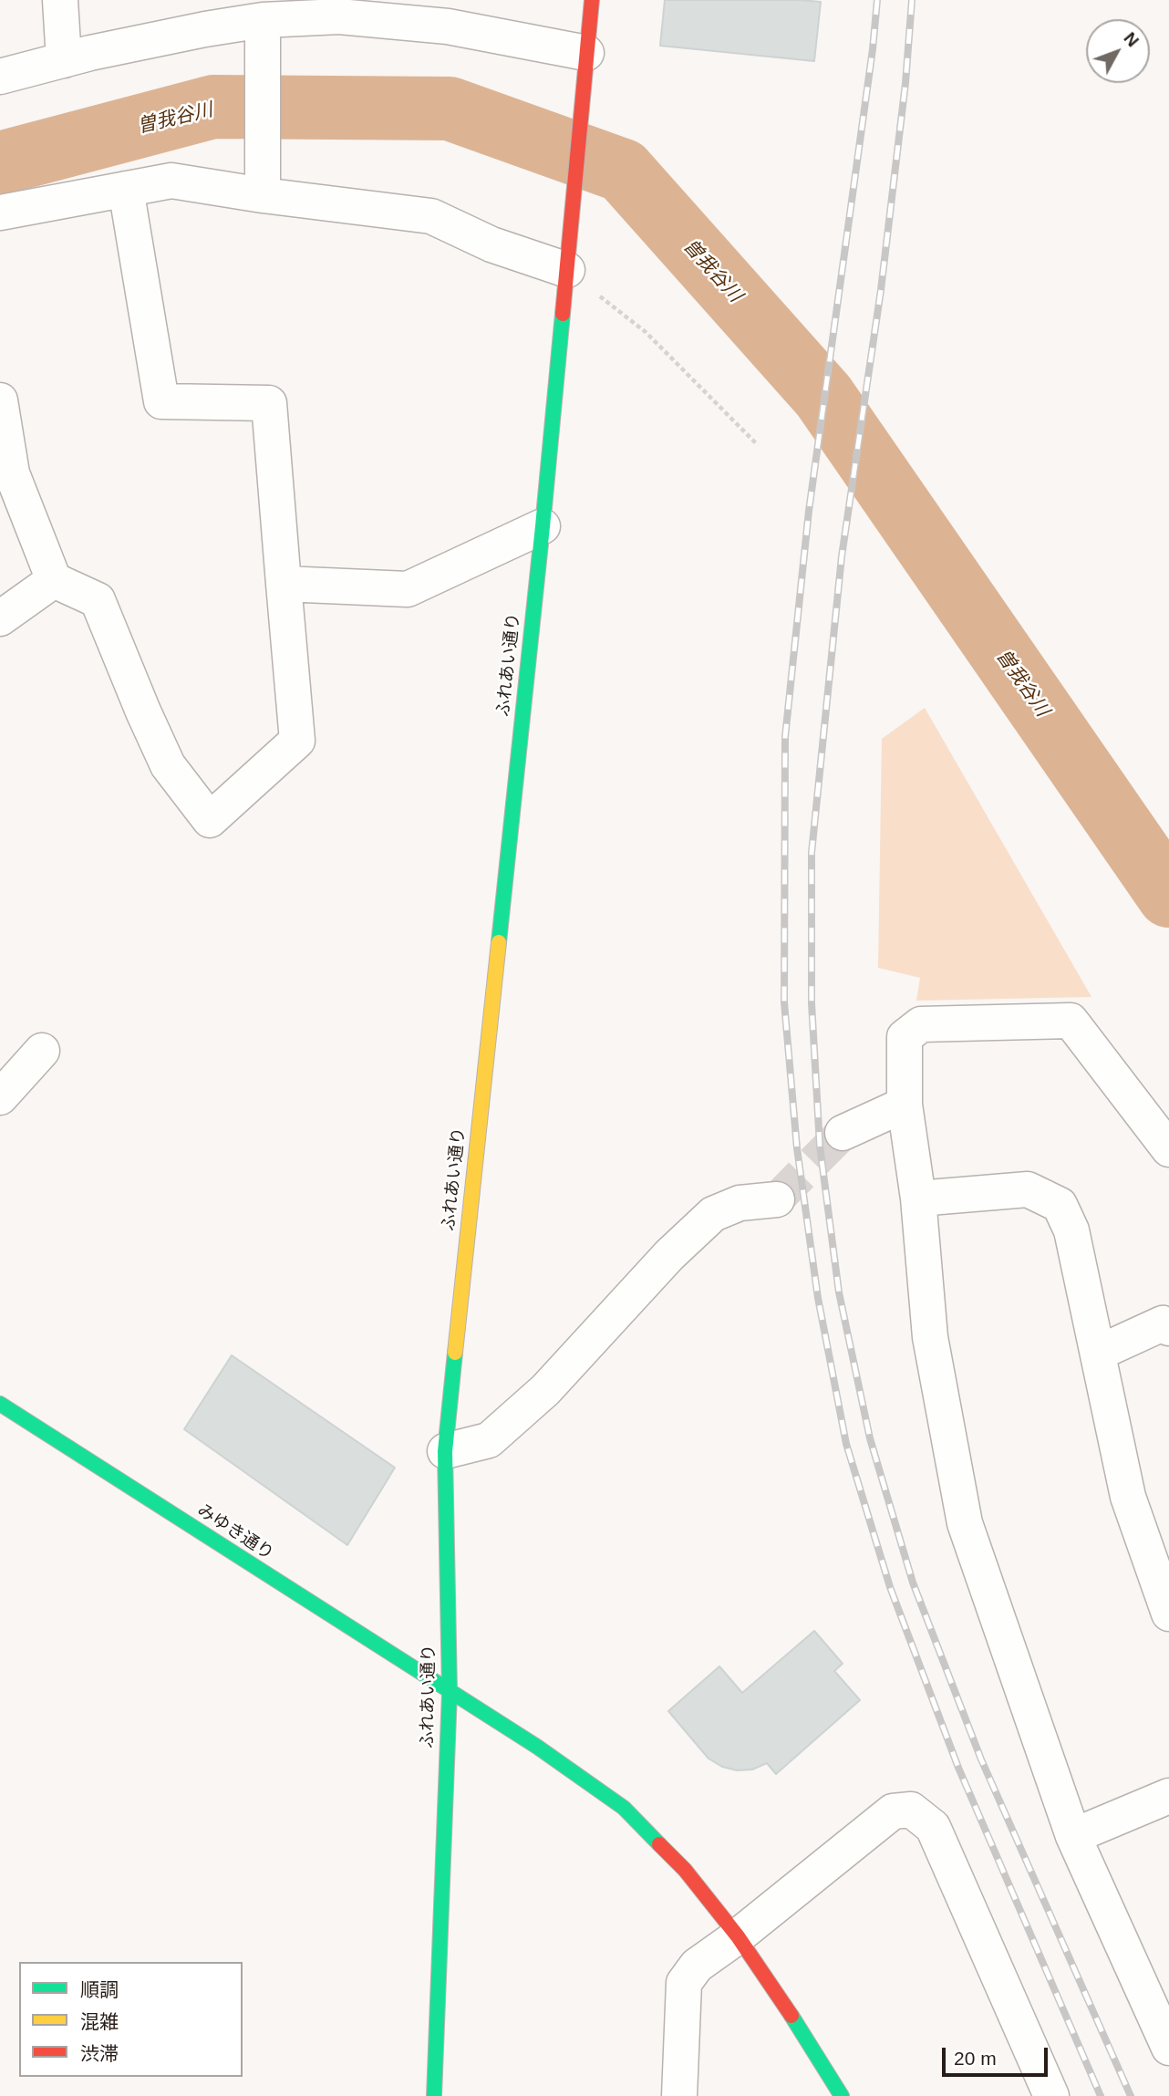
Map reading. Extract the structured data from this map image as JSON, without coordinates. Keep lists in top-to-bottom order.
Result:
{
  "streets": {
    "street": ["ふれあい通り", "みゆき通り"]
  },
  "crossings": [
    ["ふれあい通り", "みゆき通り"]
  ],
  "water": ["曽我谷川"],
  "legend": ["順調", "混雑", "渋滞"],
  "scale_bar": "20 m",
  "north": "top right"
}
